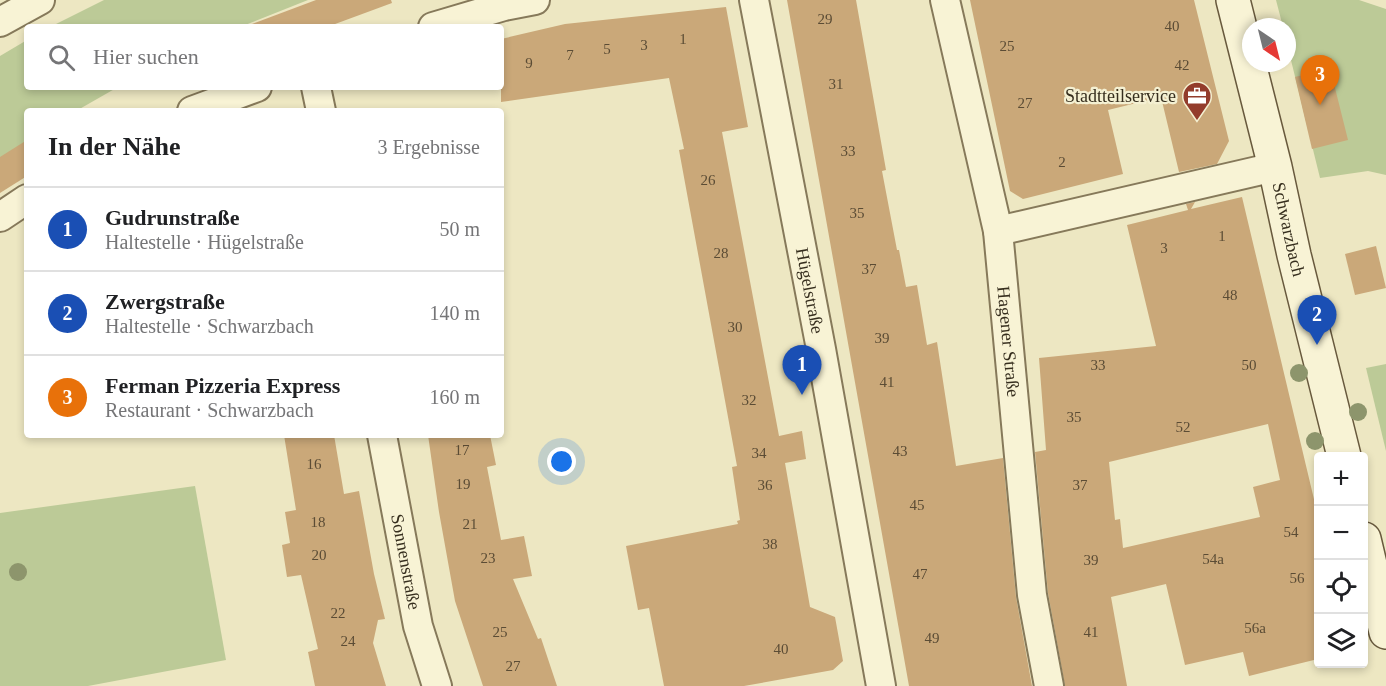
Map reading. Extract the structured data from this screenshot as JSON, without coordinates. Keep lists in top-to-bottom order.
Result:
{
  "streets": {
    "street": [
      "Schwarzbach",
      "Hügelstraße",
      "Hagener Straße",
      "Sonnenstraße"
    ]
  },
  "places": {
    "office": ["Stadtteilservice"]
  },
  "house_numbers": [
    "29",
    "40",
    "1",
    "3",
    "25",
    "5",
    "7",
    "9",
    "42",
    "31",
    "27",
    "33",
    "2",
    "26",
    "35",
    "1",
    "3",
    "28",
    "37",
    "48",
    "30",
    "39",
    "33",
    "50",
    "41",
    "32",
    "35",
    "52",
    "17",
    "43",
    "34",
    "16",
    "19",
    "36",
    "37",
    "45",
    "18",
    "21",
    "54",
    "38",
    "20",
    "23",
    "54a",
    "39",
    "47",
    "56",
    "22",
    "56a",
    "25",
    "41",
    "49",
    "24",
    "40",
    "27"
  ],
  "north": "bottom right",
  "page": {
    "search": "Hier suchen",
    "pins": ["3", "2", "1"],
    "heading": ["In der Nähe", "3 Ergebnisse"],
    "list": [
      {
        "mark": "1",
        "name": "Gudrunstraße",
        "note": "Haltestelle · Hügelstraße",
        "value": "50 m"
      },
      {
        "mark": "2",
        "name": "Zwergstraße",
        "note": "Haltestelle · Schwarzbach",
        "value": "140 m"
      },
      {
        "mark": "3",
        "name": "Ferman Pizzeria Express",
        "note": "Restaurant · Schwarzbach",
        "value": "160 m"
      }
    ],
    "map_buttons": ["+", "−"]
  }
}
